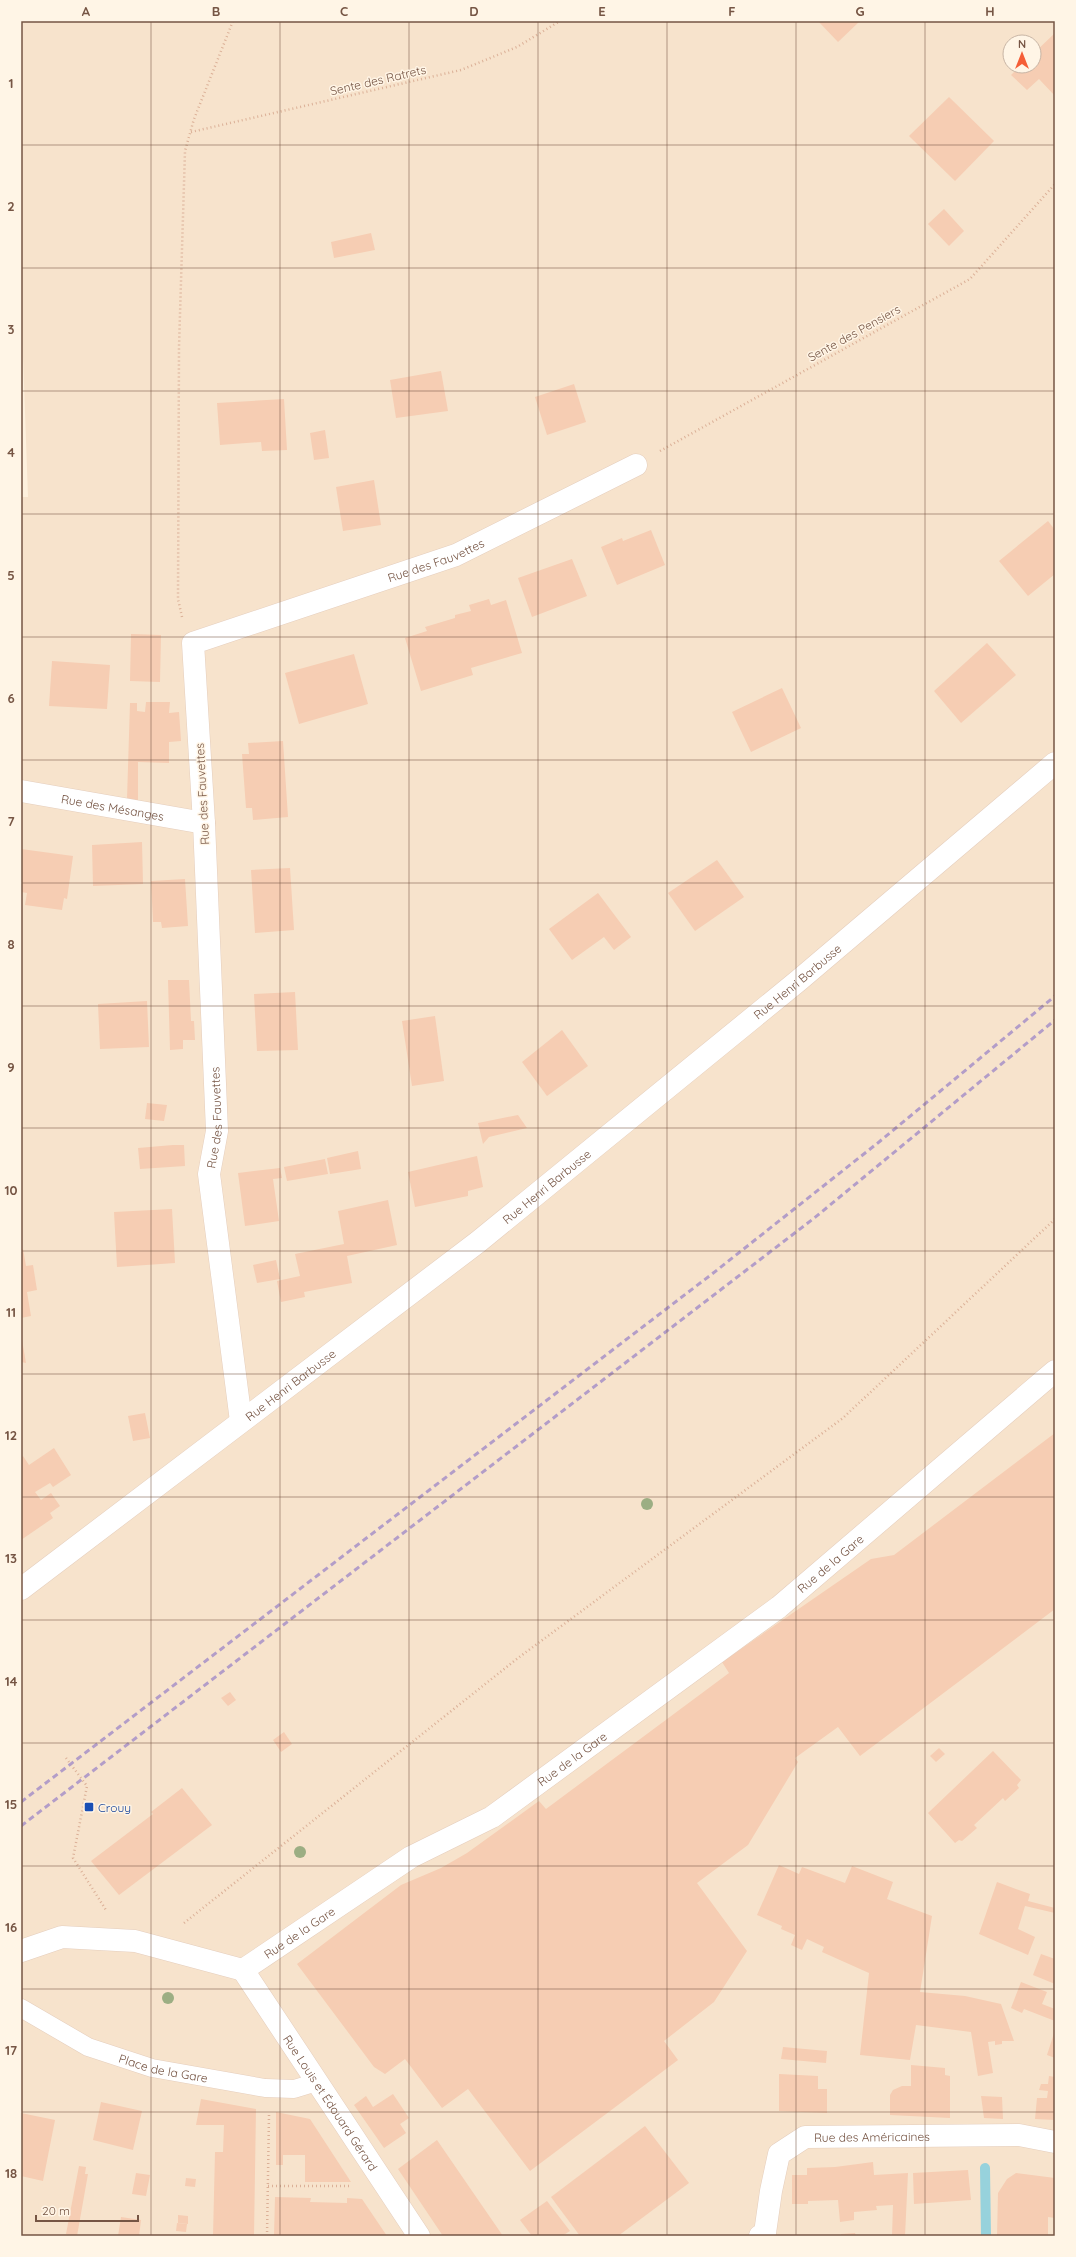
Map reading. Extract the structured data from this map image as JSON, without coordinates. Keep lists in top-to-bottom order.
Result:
{
  "streets": {
    "street": [
      "Rue des Fauvettes",
      "Rue des Mésanges",
      "Rue Henri Barbusse",
      "Rue de la Gare",
      "Rue Louis et Édouard Gérard",
      "Rue des Américaines"
    ],
    "lane": ["Place de la Gare"],
    "path": ["Sente des Ratrets", "Sente des Pensiers"]
  },
  "crossings": [
    ["Sente des Pensiers", "Rue des Fauvettes"],
    ["Rue des Fauvettes", "Rue des Mésanges"],
    ["Rue des Fauvettes", "Rue Henri Barbusse"],
    ["Rue de la Gare", "Rue Louis et Édouard Gérard"],
    ["Place de la Gare", "Rue Louis et Édouard Gérard"]
  ],
  "places": {
    "transit": ["Crouy"]
  },
  "scale_bar": "20 m",
  "north": "top",
  "grid": {
    "columns": [
      "A",
      "B",
      "C",
      "D",
      "E",
      "F",
      "G",
      "H"
    ],
    "rows": [
      "1",
      "2",
      "3",
      "4",
      "5",
      "6",
      "7",
      "8",
      "9",
      "10",
      "11",
      "12",
      "13",
      "14",
      "15",
      "16",
      "17",
      "18"
    ]
  }
}
